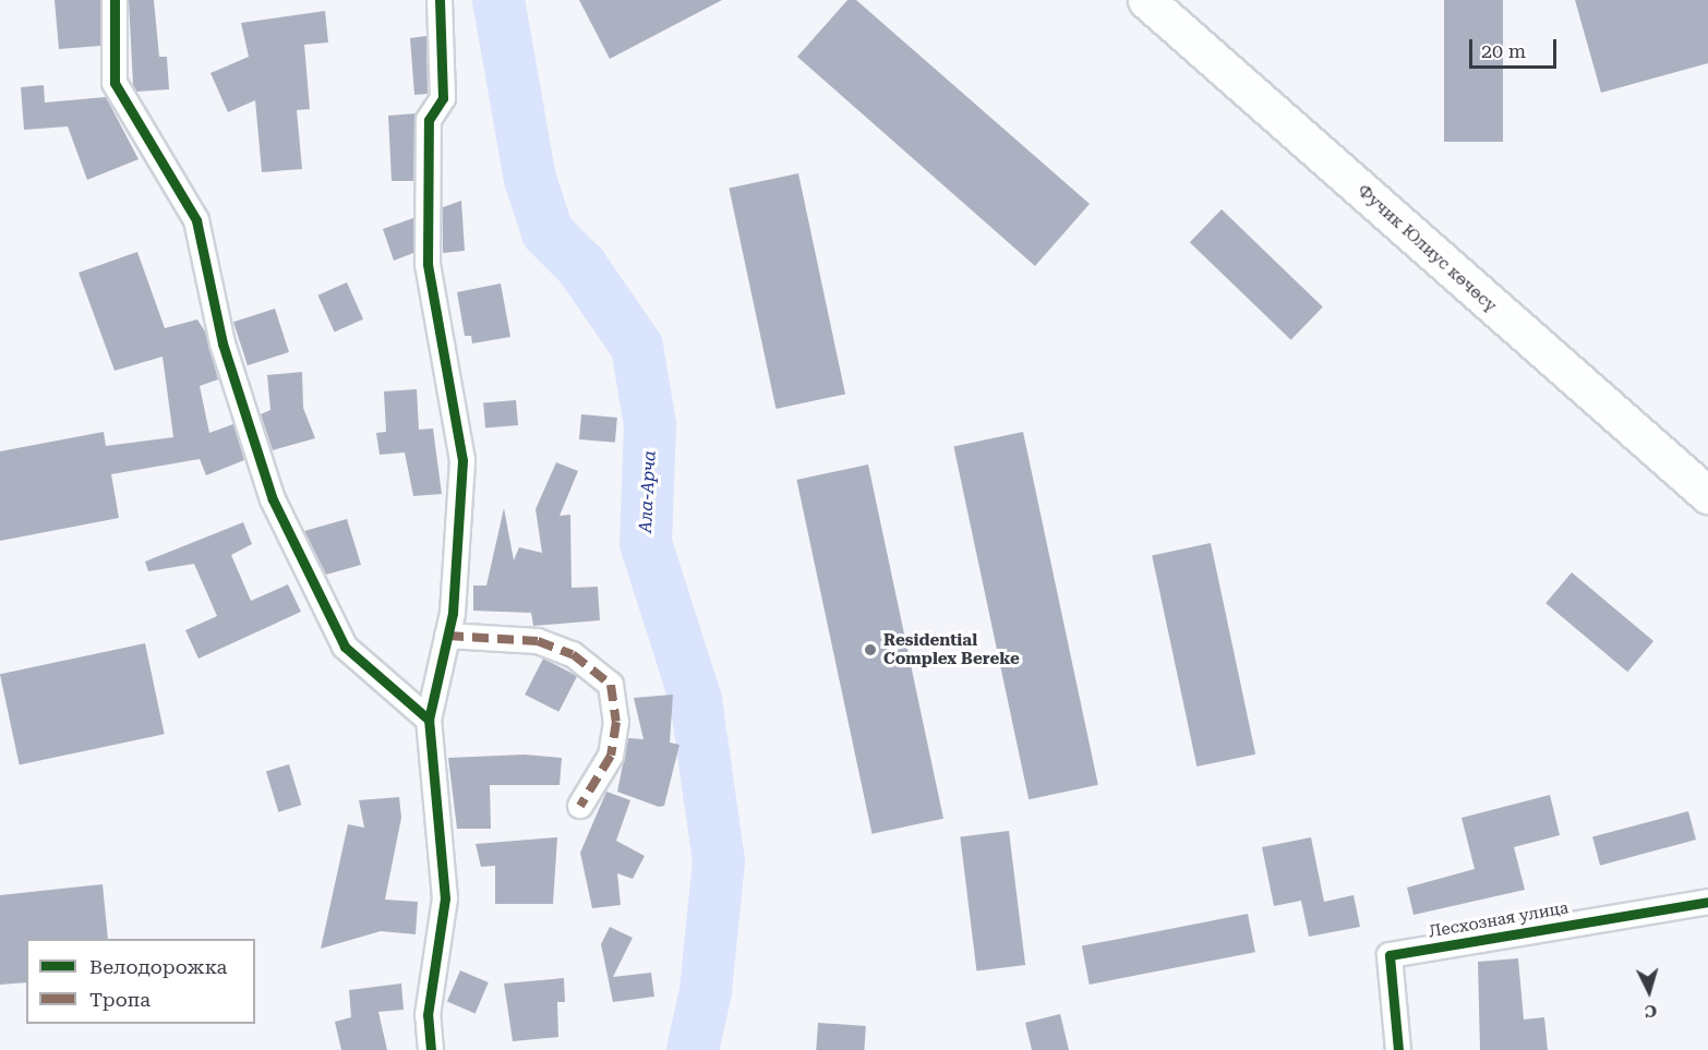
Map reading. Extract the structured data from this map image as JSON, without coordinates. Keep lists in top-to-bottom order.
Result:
{
  "streets": {
    "main road": ["Фучик Юлиус көчөсү"],
    "street": ["Лесхозная улица"]
  },
  "water": ["Ала-Арча"],
  "places": ["Residential Complex Bereke"],
  "legend": ["Велодорожка", "Тропа"],
  "scale_bar": "20 m",
  "north": "bottom"
}
